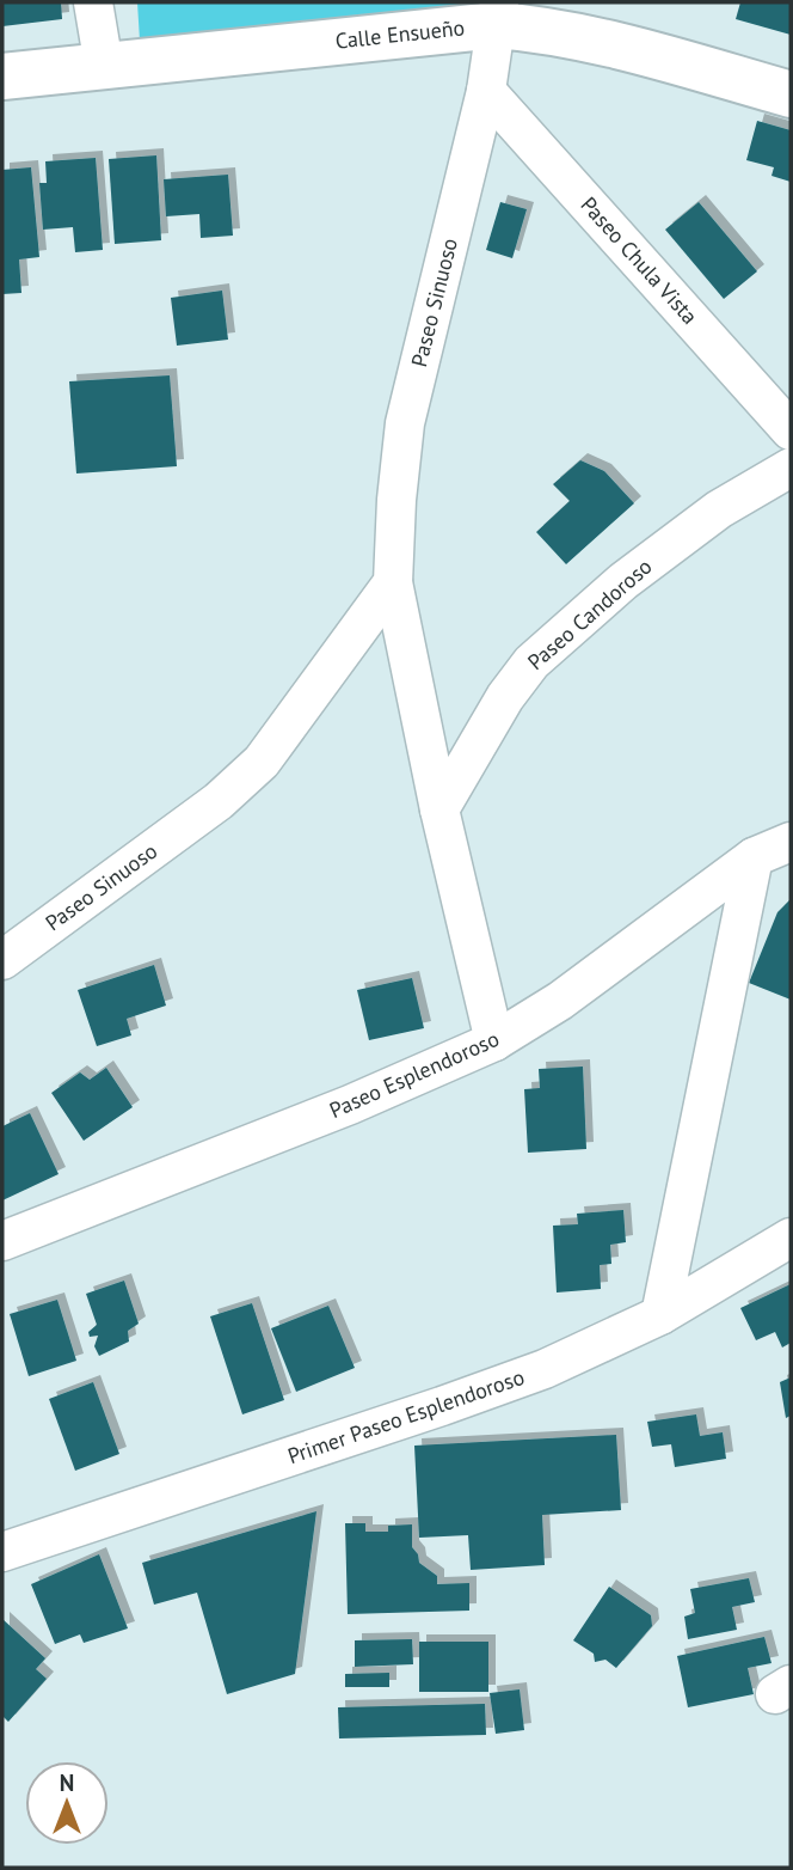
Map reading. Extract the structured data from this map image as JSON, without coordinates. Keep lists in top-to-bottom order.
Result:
{
  "streets": {
    "street": [
      "Calle Ensueño",
      "Paseo Chula Vista",
      "Paseo Sinuoso",
      "Paseo Candoroso",
      "Paseo Esplendoroso",
      "Primer Paseo Esplendoroso"
    ]
  },
  "crossings": [
    ["Calle Ensueño", "Paseo Sinuoso"],
    ["Paseo Chula Vista", "Paseo Sinuoso"],
    ["Paseo Sinuoso", "Paseo Candoroso"],
    ["Paseo Sinuoso", "Paseo Esplendoroso"]
  ],
  "north": "top"
}
